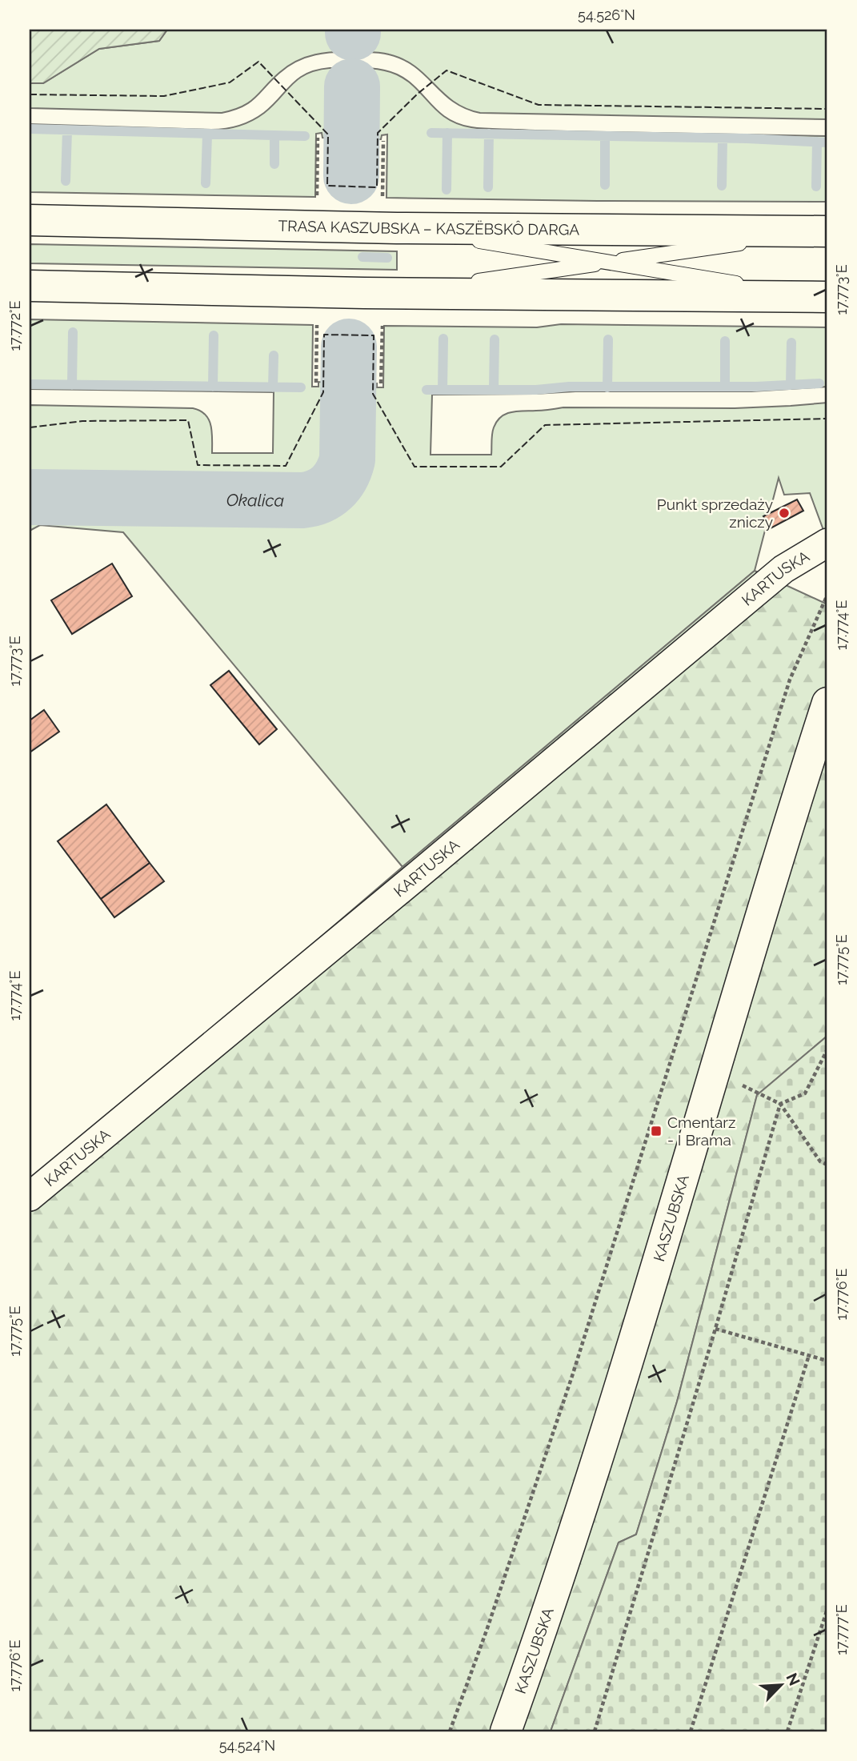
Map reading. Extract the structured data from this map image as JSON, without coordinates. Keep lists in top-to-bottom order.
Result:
{
  "streets": {
    "main road": ["TRASA KASZUBSKA – KASZËBSKÔ DARGA", "KASZUBSKA"],
    "street": ["KARTUSKA"]
  },
  "water": ["Okalica"],
  "places": {
    "other": ["Punkt sprzedaży zniczy"],
    "transit": ["Cmentarz - I Brama"]
  },
  "north": "top right",
  "coordinates": [
    "54.526°N",
    "17.773°E",
    "17.772°E",
    "17.774°E",
    "17.775°E",
    "17.776°E",
    "17.777°E",
    "54.524°N"
  ]
}
